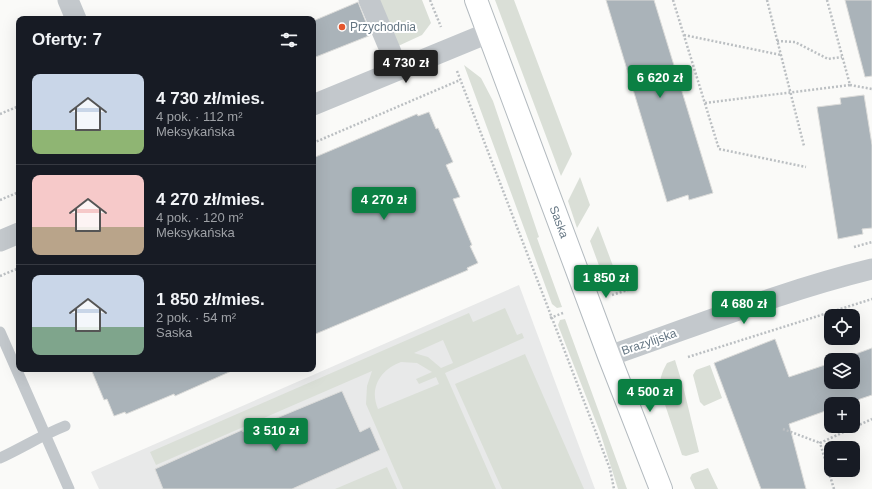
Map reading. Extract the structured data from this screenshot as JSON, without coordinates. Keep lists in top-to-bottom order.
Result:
{
  "streets": {
    "street": ["Saska", "Brazylijska"]
  },
  "crossings": [
    ["Saska", "Brazylijska"]
  ],
  "places": ["Przychodnia"],
  "page": {
    "heading": "Oferty: 7",
    "price": [
      "4 730 zł",
      "6 620 zł",
      "4 270 zł",
      "1 850 zł",
      "4 680 zł",
      "4 500 zł",
      "3 510 zł"
    ],
    "list": [
      {
        "name": "4 730 zł/mies.",
        "note": "4 pok. · 112 m² · Meksykańska"
      },
      {
        "name": "4 270 zł/mies.",
        "note": "4 pok. · 120 m² · Meksykańska"
      },
      {
        "name": "1 850 zł/mies.",
        "note": "2 pok. · 54 m² · Saska"
      }
    ],
    "map_buttons": ["+", "−"]
  }
}
